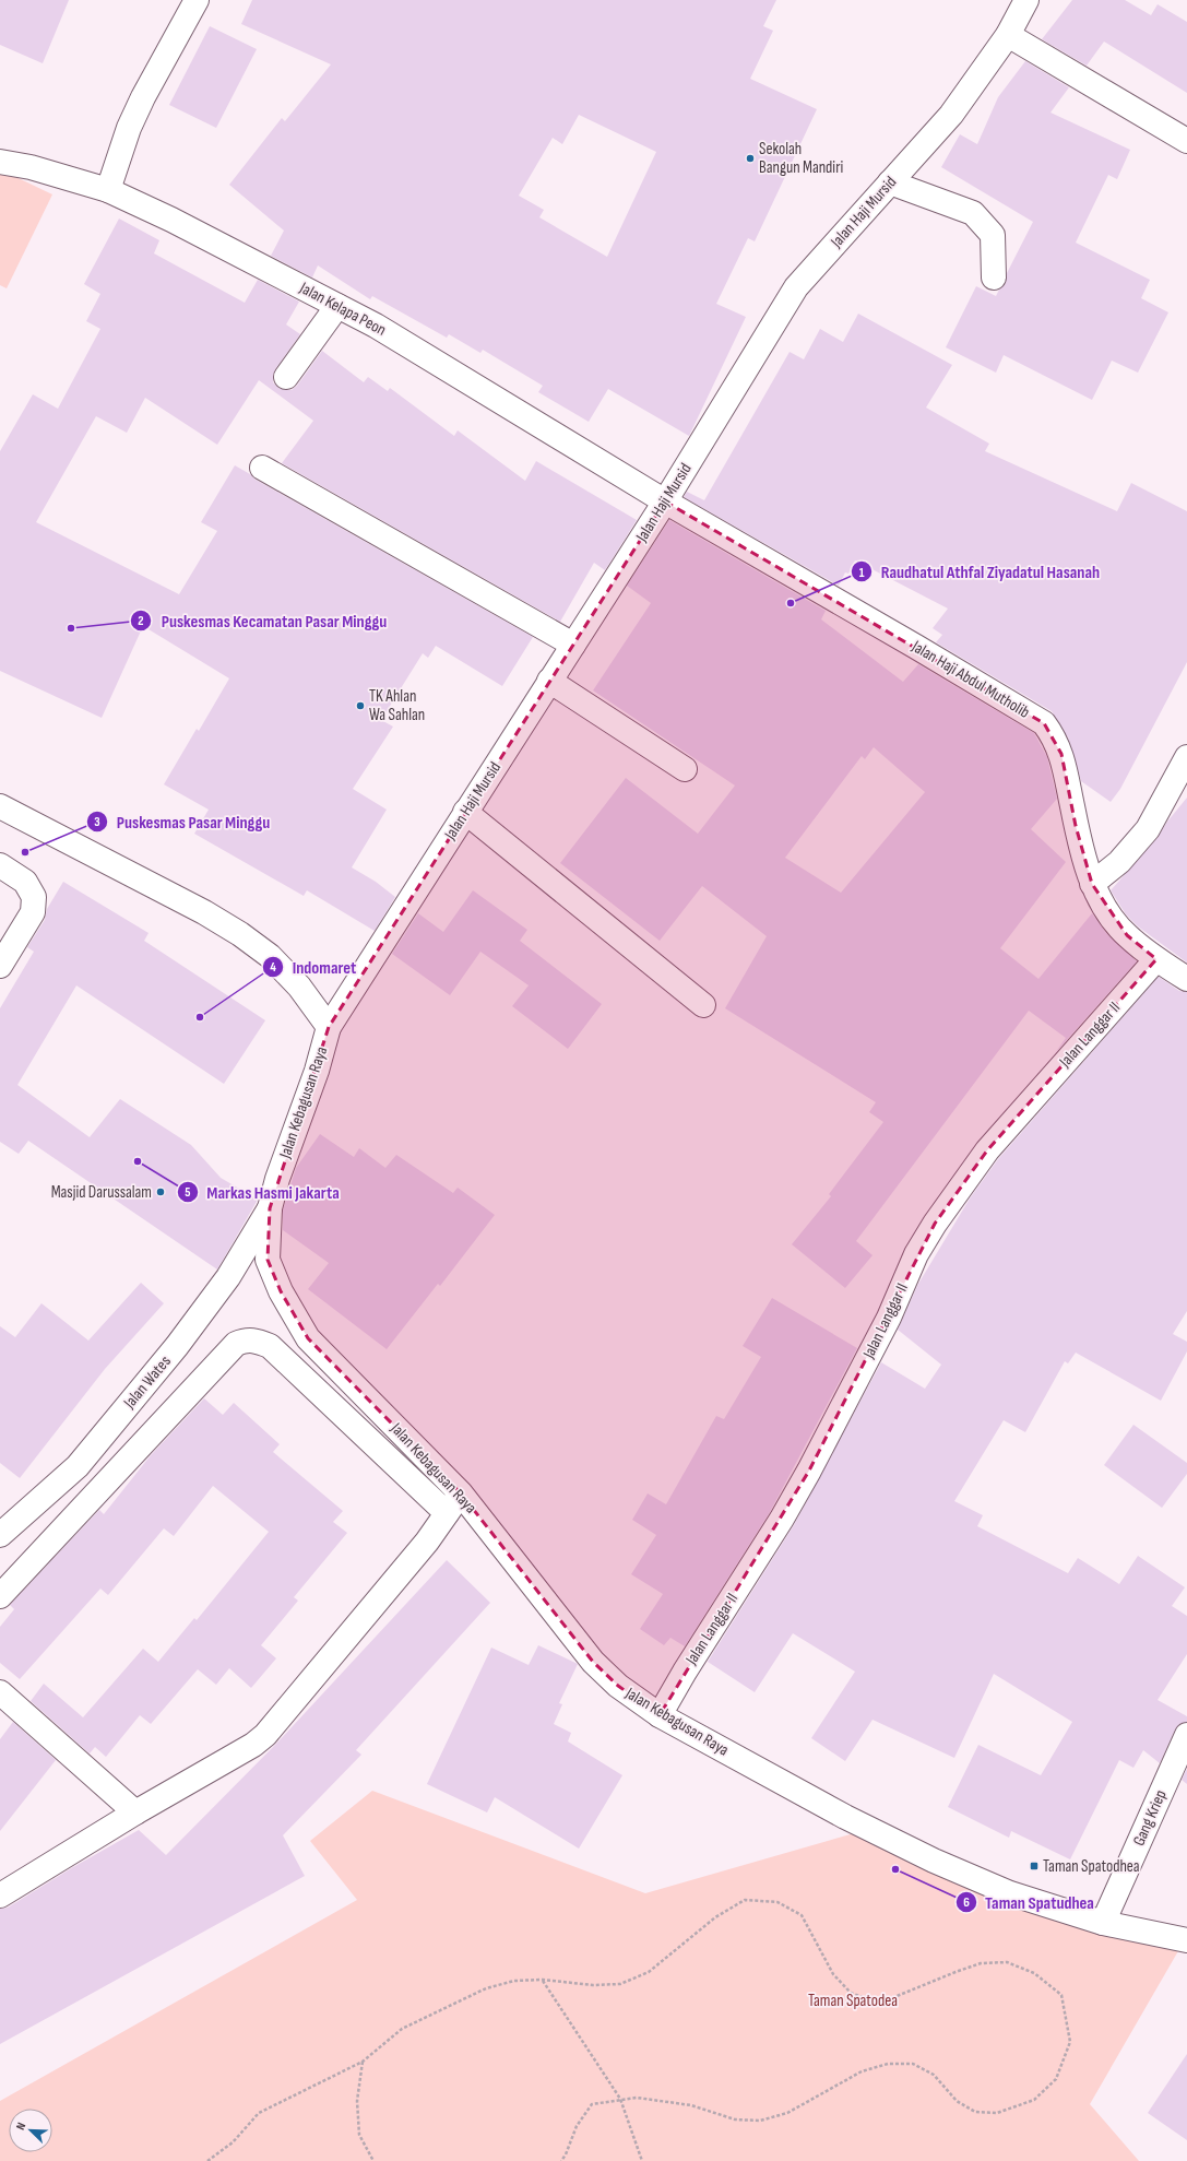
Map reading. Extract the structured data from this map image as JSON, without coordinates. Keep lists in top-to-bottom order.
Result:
{
  "streets": {
    "street": [
      "Jalan Haji Mursid",
      "Jalan Kelapa Peon",
      "Jalan Haji Abdul Mutholib",
      "Jalan Langgar II",
      "Jalan Kebagusan Raya",
      "Jalan Wates",
      "Gang Kriep"
    ]
  },
  "crossings": [
    ["Jalan Haji Mursid", "Jalan Kelapa Peon"],
    ["Jalan Haji Mursid", "Jalan Haji Abdul Mutholib"],
    ["Jalan Haji Mursid", "Jalan Kebagusan Raya"],
    ["Jalan Kelapa Peon", "Jalan Haji Abdul Mutholib"],
    ["Jalan Haji Abdul Mutholib", "Jalan Langgar II"],
    ["Jalan Langgar II", "Jalan Kebagusan Raya"],
    ["Jalan Kebagusan Raya", "Jalan Wates"],
    ["Jalan Kebagusan Raya", "Gang Kriep"]
  ],
  "parks": ["Taman Spatodea"],
  "places": {
    "other": [
      "Sekolah Bangun Mandiri",
      "Raudhatul Athfal Ziyadatul Hasanah",
      "Puskesmas Kecamatan Pasar Minggu",
      "TK Ahlan Wa Sahlan",
      "Puskesmas Pasar Minggu",
      "Indomaret",
      "Markas Hasmi Jakarta",
      "Masjid Darussalam",
      "Taman Spatudhea"
    ],
    "transit": ["Taman Spatodhea"]
  },
  "north": "top left"
}
